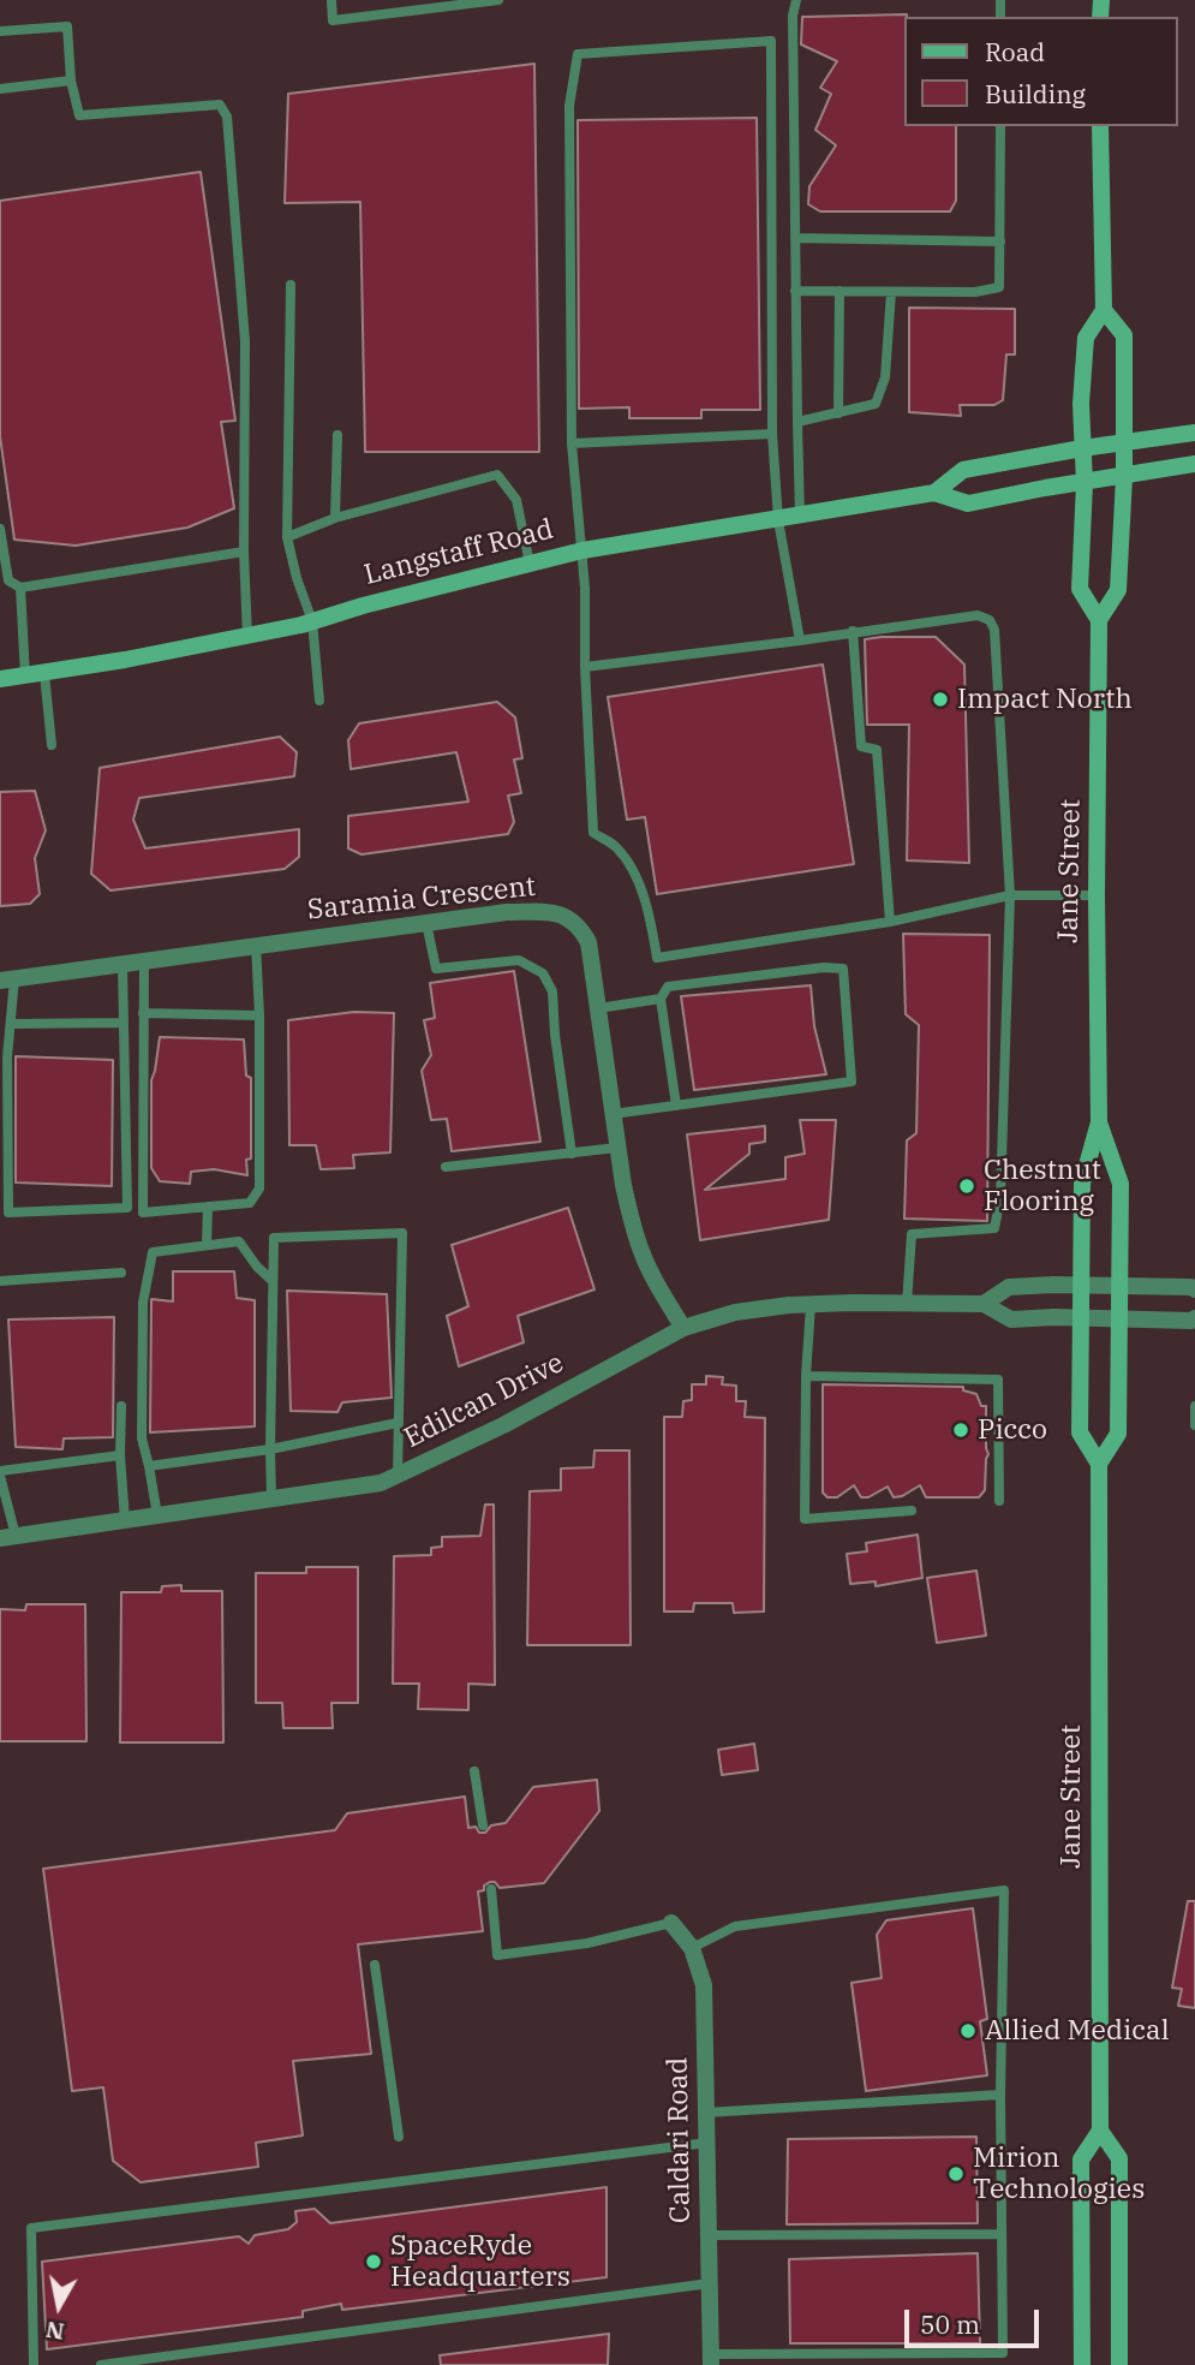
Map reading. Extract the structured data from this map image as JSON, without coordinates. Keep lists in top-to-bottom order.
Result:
{
  "streets": {
    "main road": ["Langstaff Road", "Jane Street"],
    "street": ["Saramia Crescent", "Edilcan Drive", "Caldari Road"]
  },
  "crossings": [
    ["Langstaff Road", "Jane Street"],
    ["Jane Street", "Edilcan Drive"],
    ["Saramia Crescent", "Edilcan Drive"]
  ],
  "places": [
    "Impact North",
    "Chestnut Flooring",
    "Picco",
    "Allied Medical",
    "Mirion Technologies",
    "SpaceRyde Headquarters"
  ],
  "legend": ["Road", "Building"],
  "scale_bar": "50 m",
  "north": "bottom"
}
